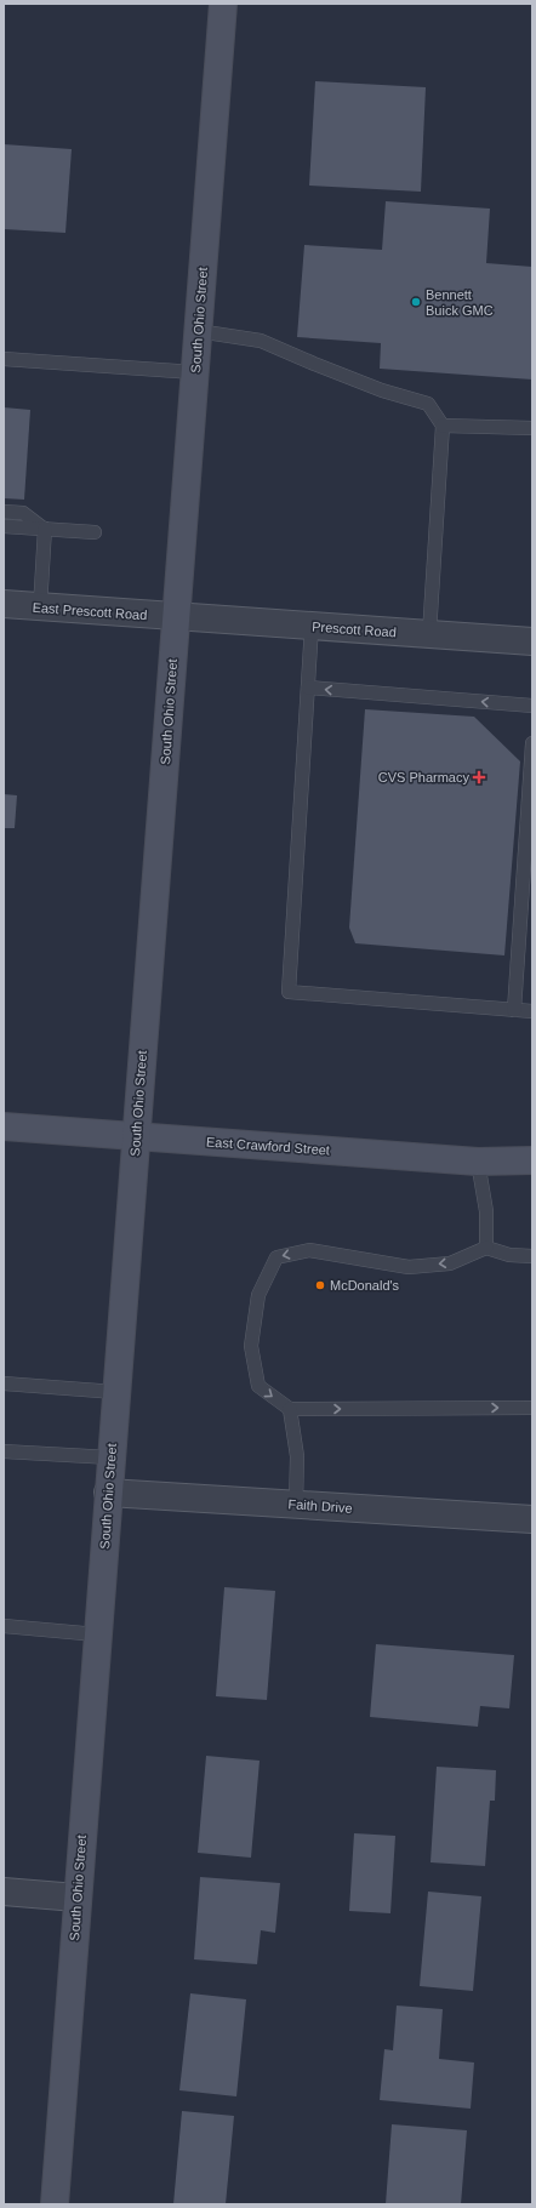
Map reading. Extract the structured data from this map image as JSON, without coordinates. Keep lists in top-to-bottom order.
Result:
{
  "streets": {
    "main road": ["South Ohio Street", "East Crawford Street"],
    "street": ["East Prescott Road", "Prescott Road", "Faith Drive"]
  },
  "crossings": [
    ["South Ohio Street", "East Prescott Road"],
    ["South Ohio Street", "Prescott Road"],
    ["South Ohio Street", "East Crawford Street"],
    ["South Ohio Street", "Faith Drive"],
    ["East Prescott Road", "Prescott Road"]
  ],
  "places": {
    "other": ["Bennett Buick GMC", "McDonald's"],
    "health": ["CVS Pharmacy"]
  }
}
